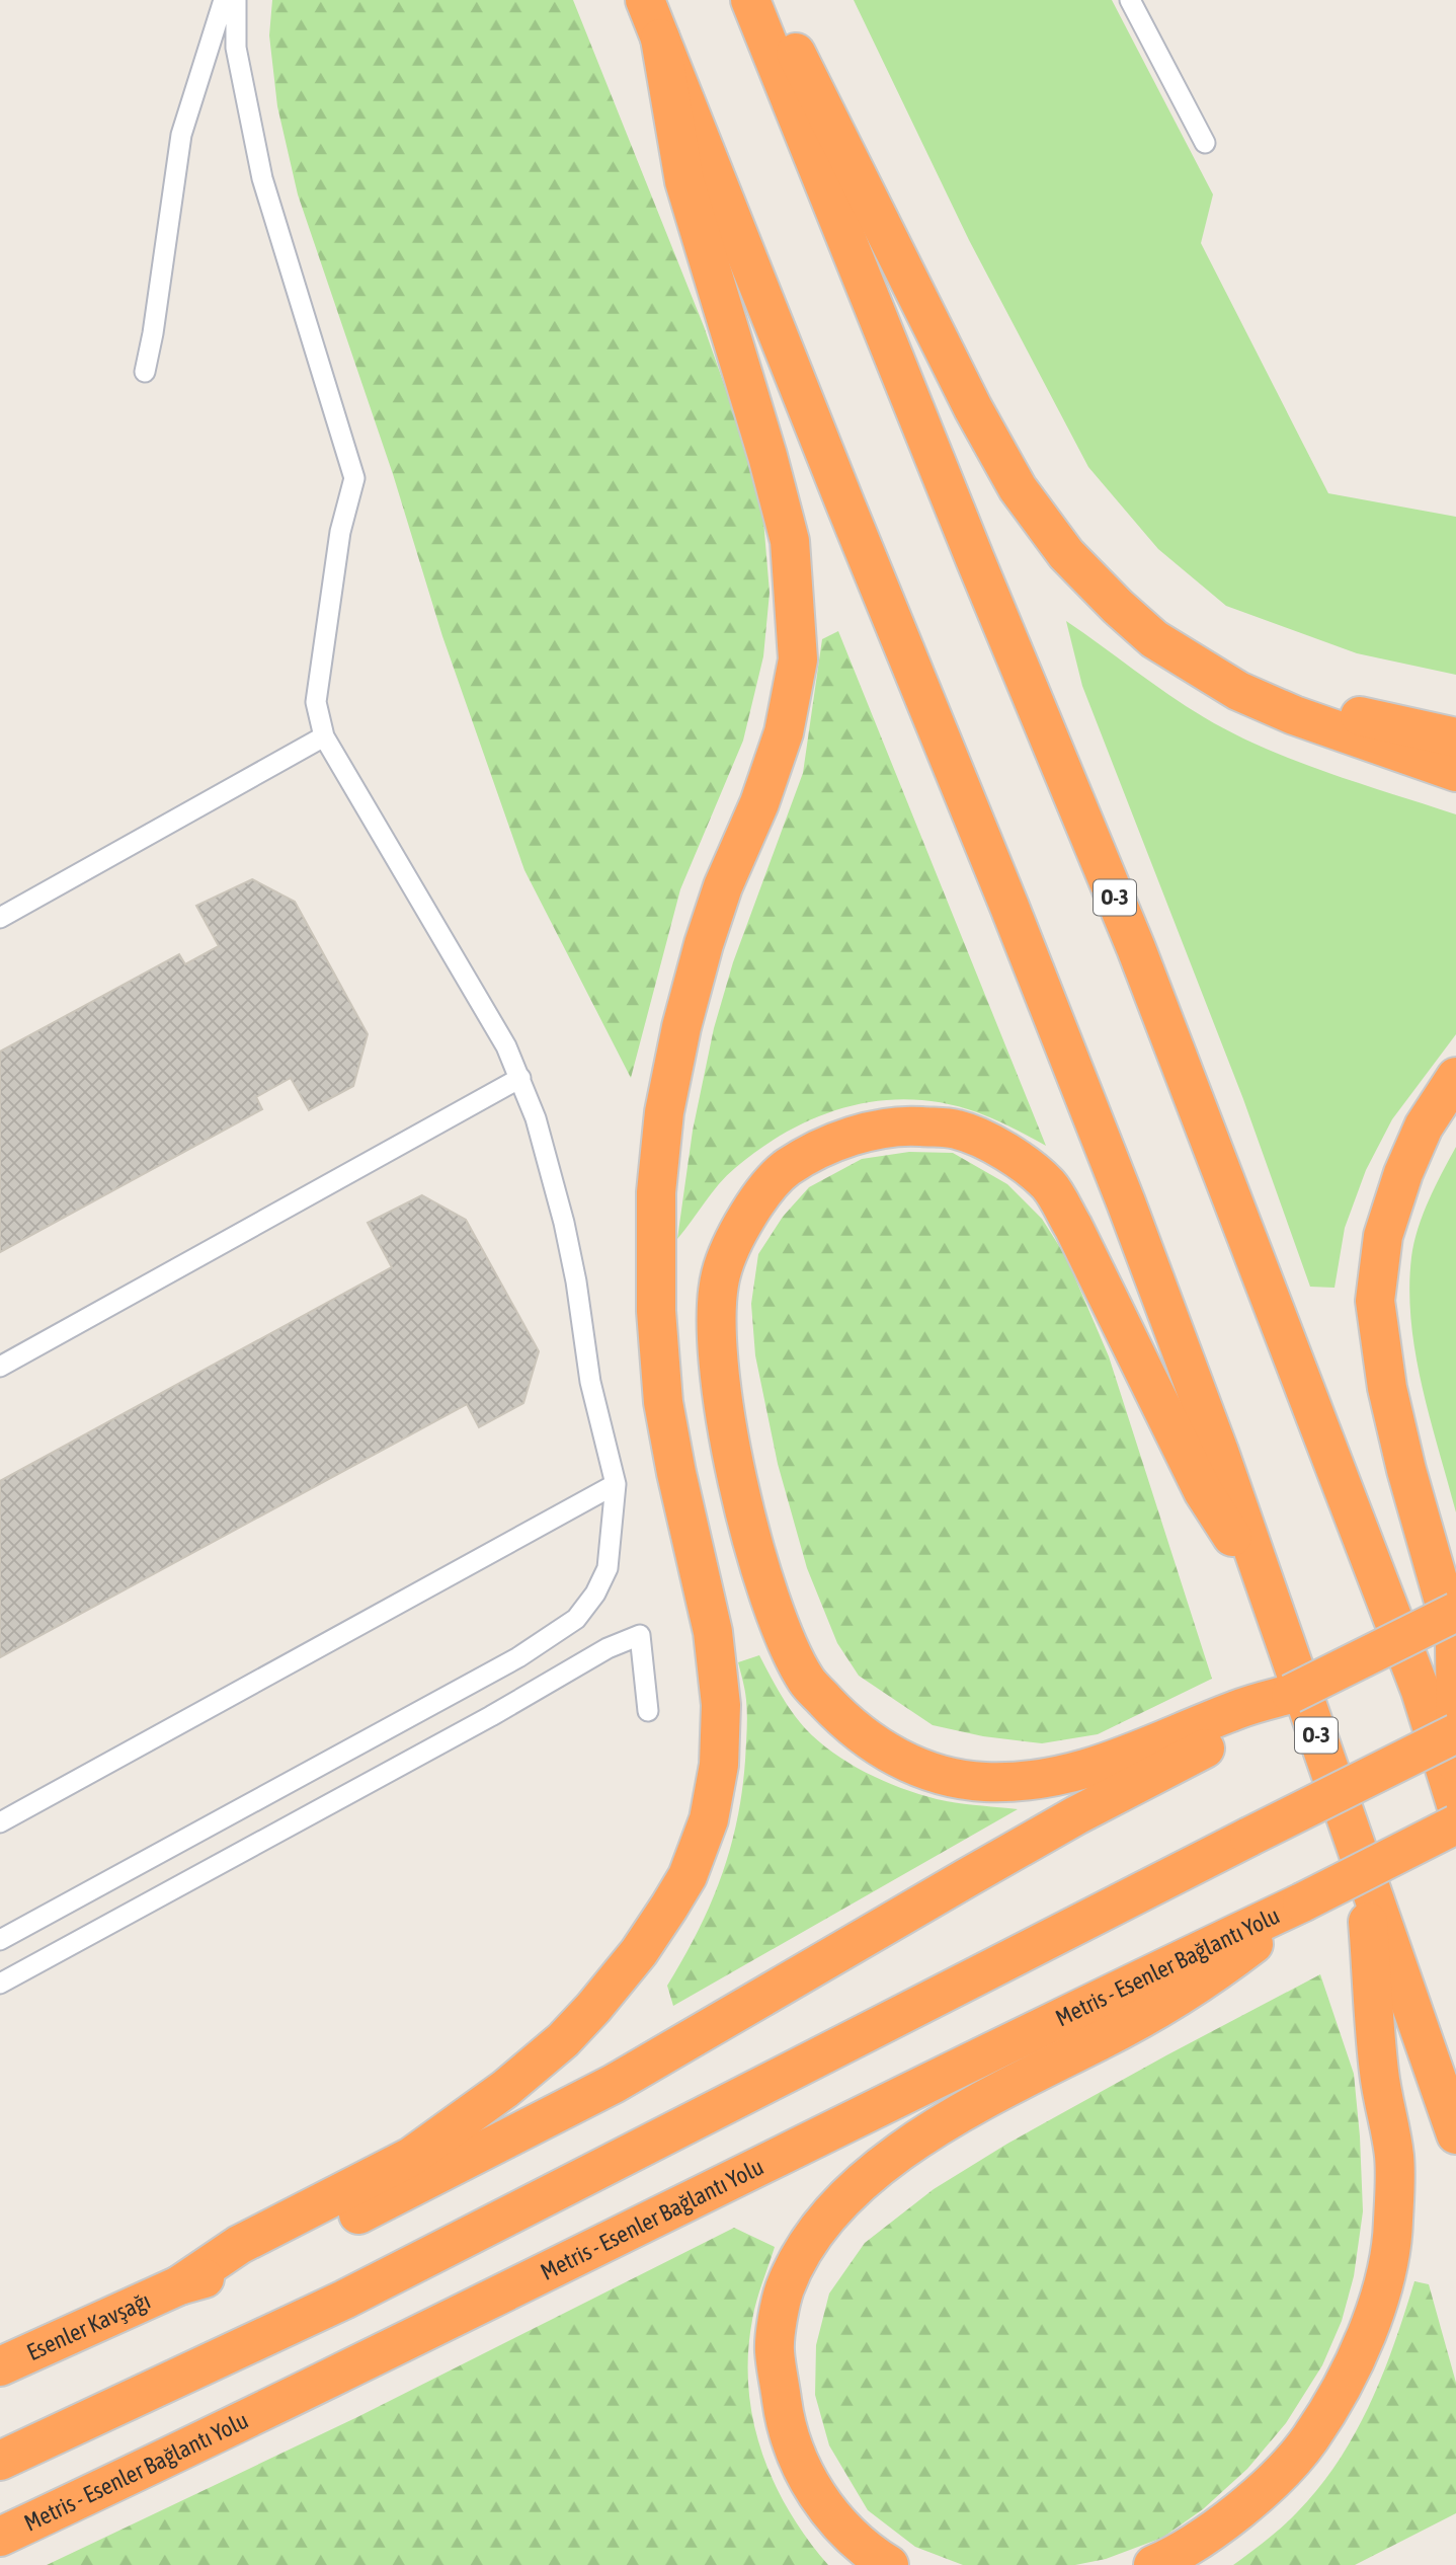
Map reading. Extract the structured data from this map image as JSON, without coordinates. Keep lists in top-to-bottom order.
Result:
{
  "streets": {
    "highway": ["O-3", "Metris - Esenler Bağlantı Yolu", "Esenler Kavşağı"]
  }
}
